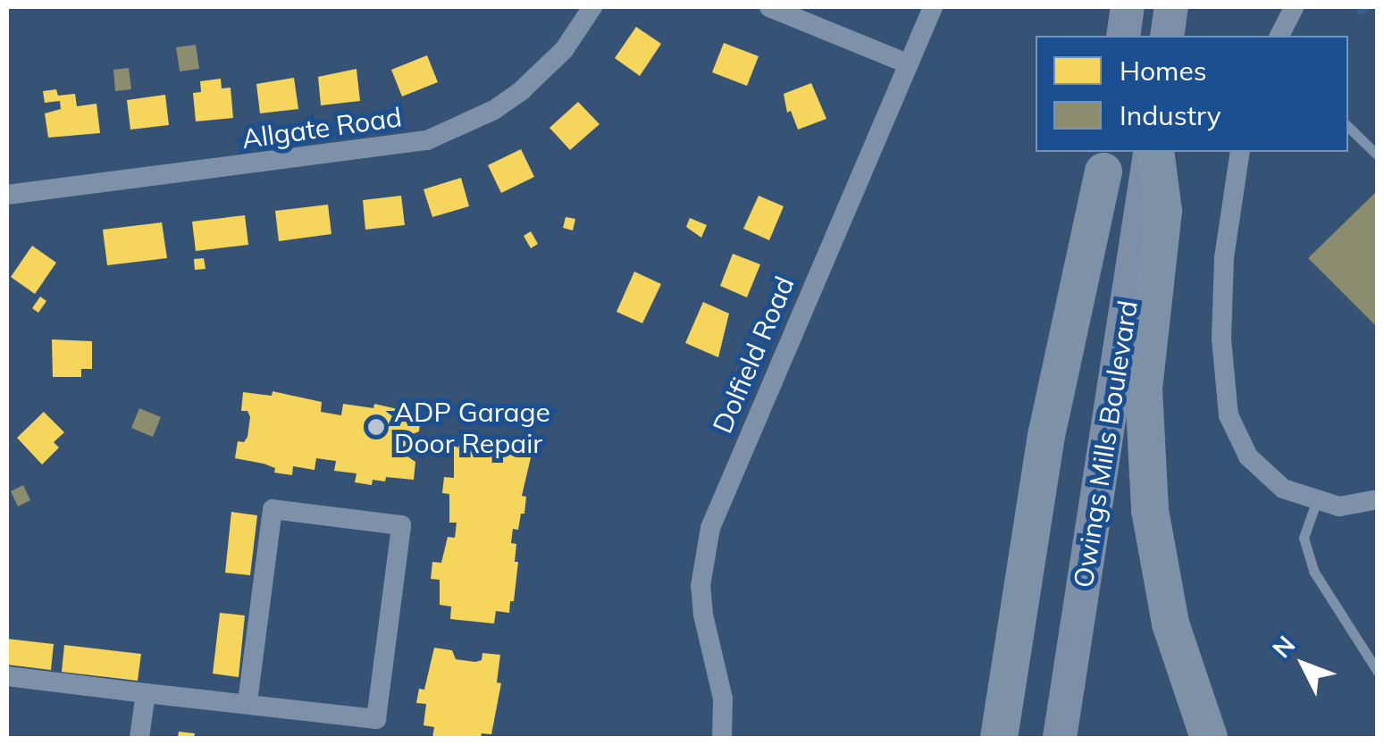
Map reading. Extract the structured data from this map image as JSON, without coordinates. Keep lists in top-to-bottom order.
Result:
{
  "streets": {
    "main road": ["Owings Mills Boulevard"],
    "street": ["Allgate Road", "Dolfield Road"]
  },
  "places": ["ADP Garage Door Repair"],
  "legend": ["Homes", "Industry"],
  "north": "top left"
}
